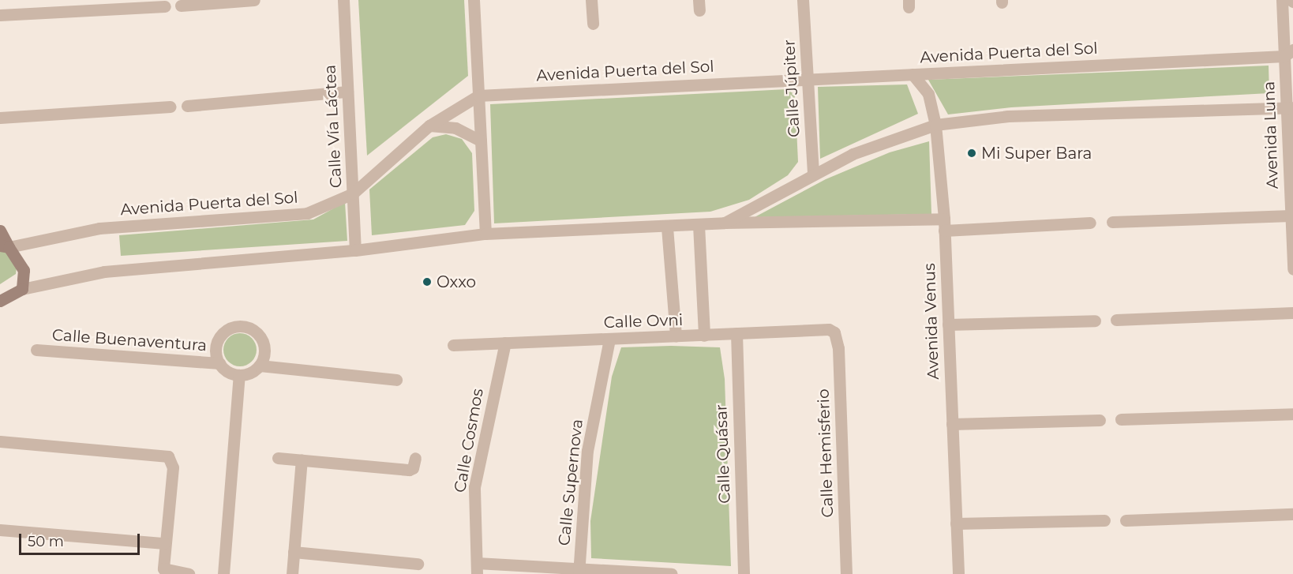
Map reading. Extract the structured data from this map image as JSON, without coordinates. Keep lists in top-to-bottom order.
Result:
{
  "streets": {
    "street": [
      "Avenida Puerta del Sol",
      "Calle Júpiter",
      "Calle Vía Láctea",
      "Avenida Luna",
      "Calle Ovni",
      "Avenida Venus",
      "Calle Buenaventura",
      "Calle Cosmos",
      "Calle Hemisferio",
      "Calle Quásar",
      "Calle Supernova"
    ]
  },
  "crossings": [
    ["Avenida Puerta del Sol", "Calle Júpiter"],
    ["Avenida Puerta del Sol", "Calle Vía Láctea"],
    ["Avenida Puerta del Sol", "Avenida Luna"],
    ["Avenida Puerta del Sol", "Avenida Venus"],
    ["Calle Ovni", "Calle Cosmos"],
    ["Calle Ovni", "Calle Hemisferio"],
    ["Calle Ovni", "Calle Quásar"],
    ["Calle Ovni", "Calle Supernova"]
  ],
  "places": ["Mi Super Bara", "Oxxo"],
  "scale_bar": "50 m"
}
